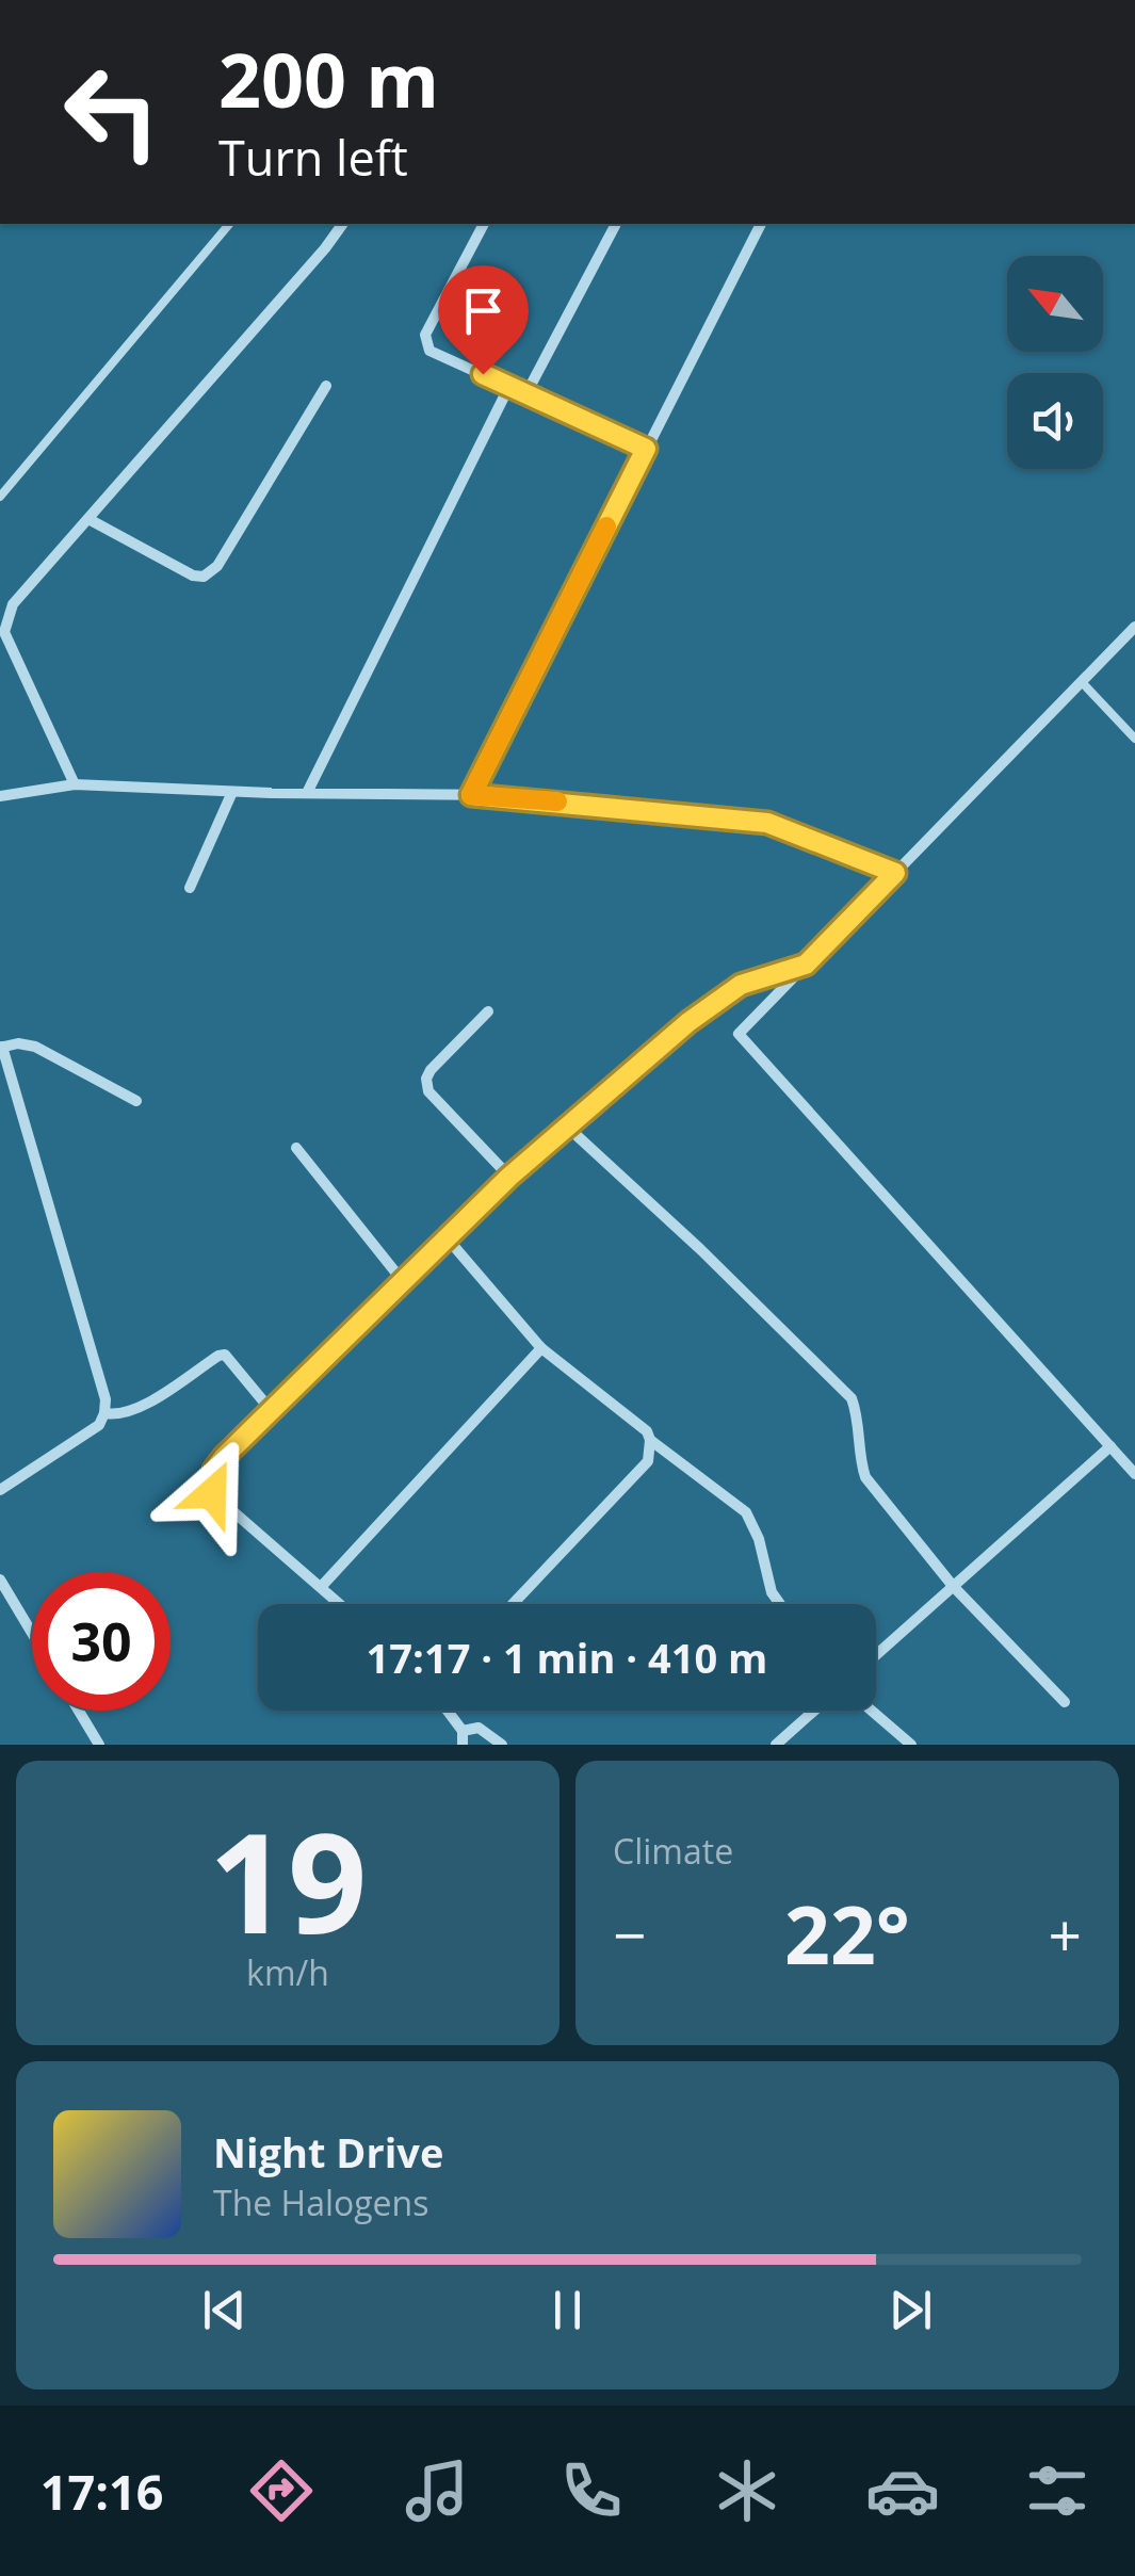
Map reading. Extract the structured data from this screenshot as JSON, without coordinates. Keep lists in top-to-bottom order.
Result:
{
  "north": "top left",
  "page": {
    "turn": ["200 m", "Turn left"],
    "limit": "30",
    "trip": "17:17 · 1 min · 410 m",
    "tile": [
      ["19", "km/h"],
      "Climate"
    ],
    "heat": ["−", "22°", "+"],
    "song": ["Night Drive", "The Halogens"],
    "tabs": "17:16"
  }
}
